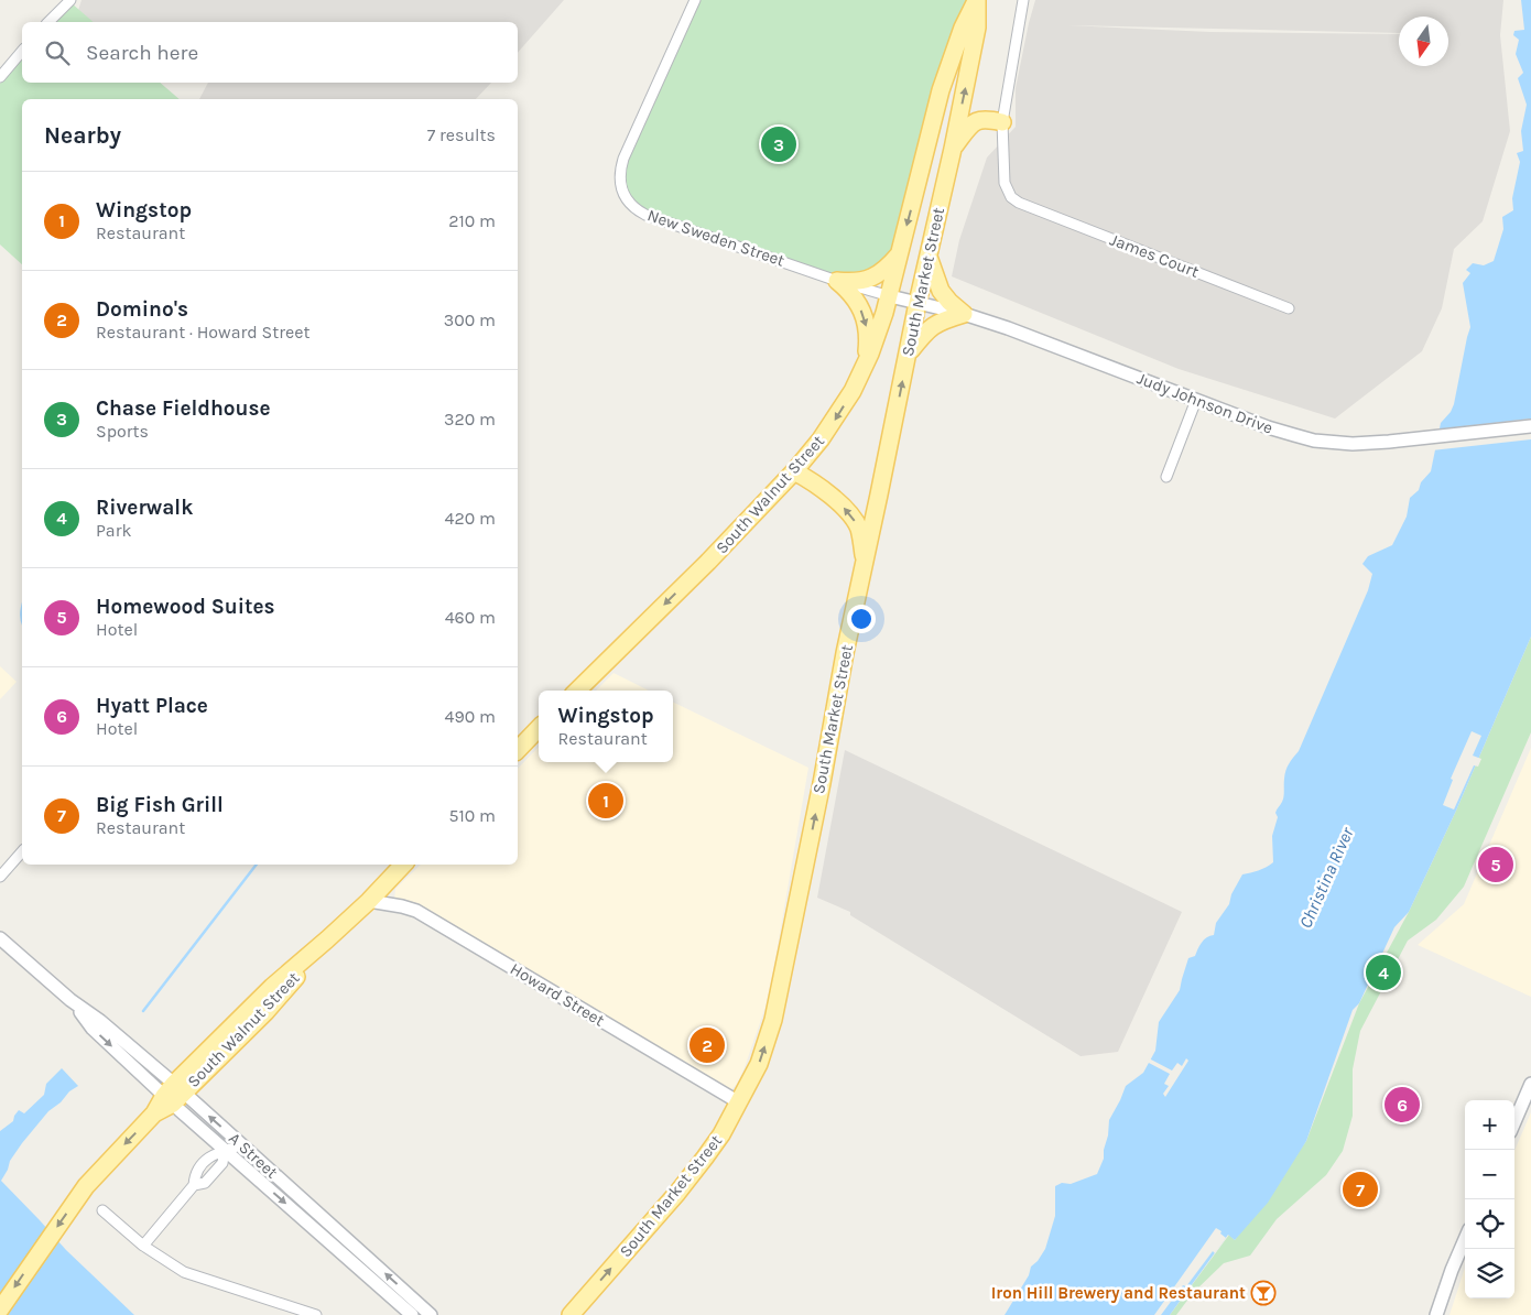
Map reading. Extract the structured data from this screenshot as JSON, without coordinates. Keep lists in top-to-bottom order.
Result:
{
  "streets": {
    "main road": ["South Market Street", "South Walnut Street"],
    "street": [
      "New Sweden Street",
      "James Court",
      "Judy Johnson Drive",
      "Howard Street",
      "A Street"
    ]
  },
  "crossings": [
    ["New Sweden Street", "Judy Johnson Drive"],
    ["New Sweden Street", "South Walnut Street"],
    ["South Market Street", "Judy Johnson Drive"],
    ["South Market Street", "South Walnut Street"],
    ["South Market Street", "Howard Street"],
    ["Judy Johnson Drive", "South Walnut Street"],
    ["South Walnut Street", "Howard Street"],
    ["South Walnut Street", "A Street"]
  ],
  "one_way": ["South Market Street", "South Walnut Street"],
  "water": ["Christina River"],
  "places": {
    "bar": ["Iron Hill Brewery and Restaurant"]
  },
  "north": "bottom",
  "page": {
    "search": "Search here",
    "heading": ["Nearby", "7 results"],
    "pins": [
      "3",
      "1",
      "5",
      "4",
      "2",
      "6",
      "7"
    ],
    "list": [
      {
        "mark": "1",
        "name": "Wingstop",
        "note": "Restaurant",
        "value": "210 m"
      },
      {
        "mark": "2",
        "name": "Domino's",
        "note": "Restaurant · Howard Street",
        "value": "300 m"
      },
      {
        "mark": "3",
        "name": "Chase Fieldhouse",
        "note": "Sports",
        "value": "320 m"
      },
      {
        "mark": "4",
        "name": "Riverwalk",
        "note": "Park",
        "value": "420 m"
      },
      {
        "mark": "5",
        "name": "Homewood Suites",
        "note": "Hotel",
        "value": "460 m"
      },
      {
        "mark": "6",
        "name": "Hyatt Place",
        "note": "Hotel",
        "value": "490 m"
      },
      {
        "mark": "7",
        "name": "Big Fish Grill",
        "note": "Restaurant",
        "value": "510 m"
      }
    ],
    "popup": ["Wingstop", "Restaurant"],
    "map_buttons": ["+", "−"]
  }
}
